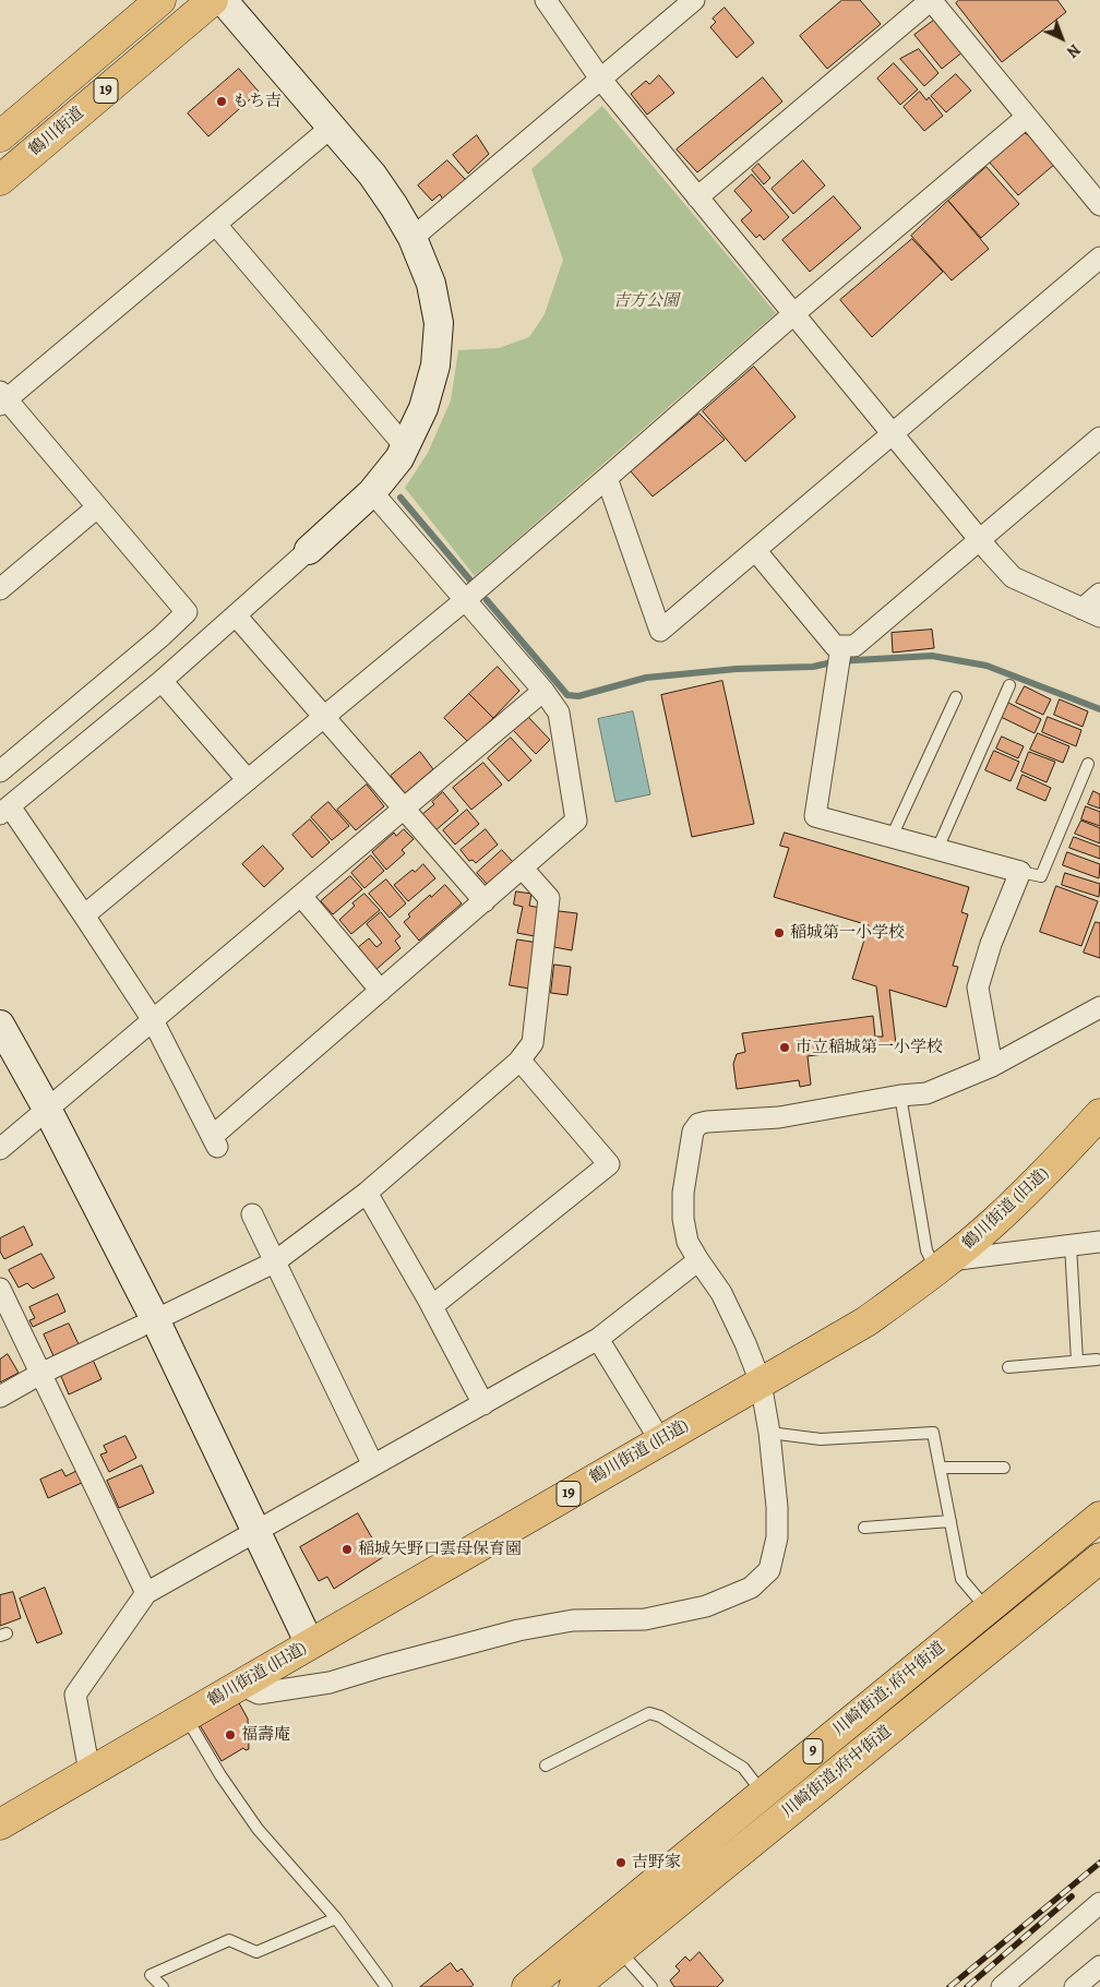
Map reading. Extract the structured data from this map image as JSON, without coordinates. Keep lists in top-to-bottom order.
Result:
{
  "streets": {
    "main road": [
      "19",
      "鶴川街道",
      "鶴川街道 (旧道)",
      "川崎街道; 府中街道",
      "9",
      "川崎街道;府中街道"
    ]
  },
  "parks": ["吉方公園"],
  "places": [
    "もち吉",
    "稲城第一小学校",
    "市立稲城第一小学校",
    "稲城矢野口雲母保育園",
    "福壽庵",
    "吉野家"
  ],
  "north": "bottom right"
}
